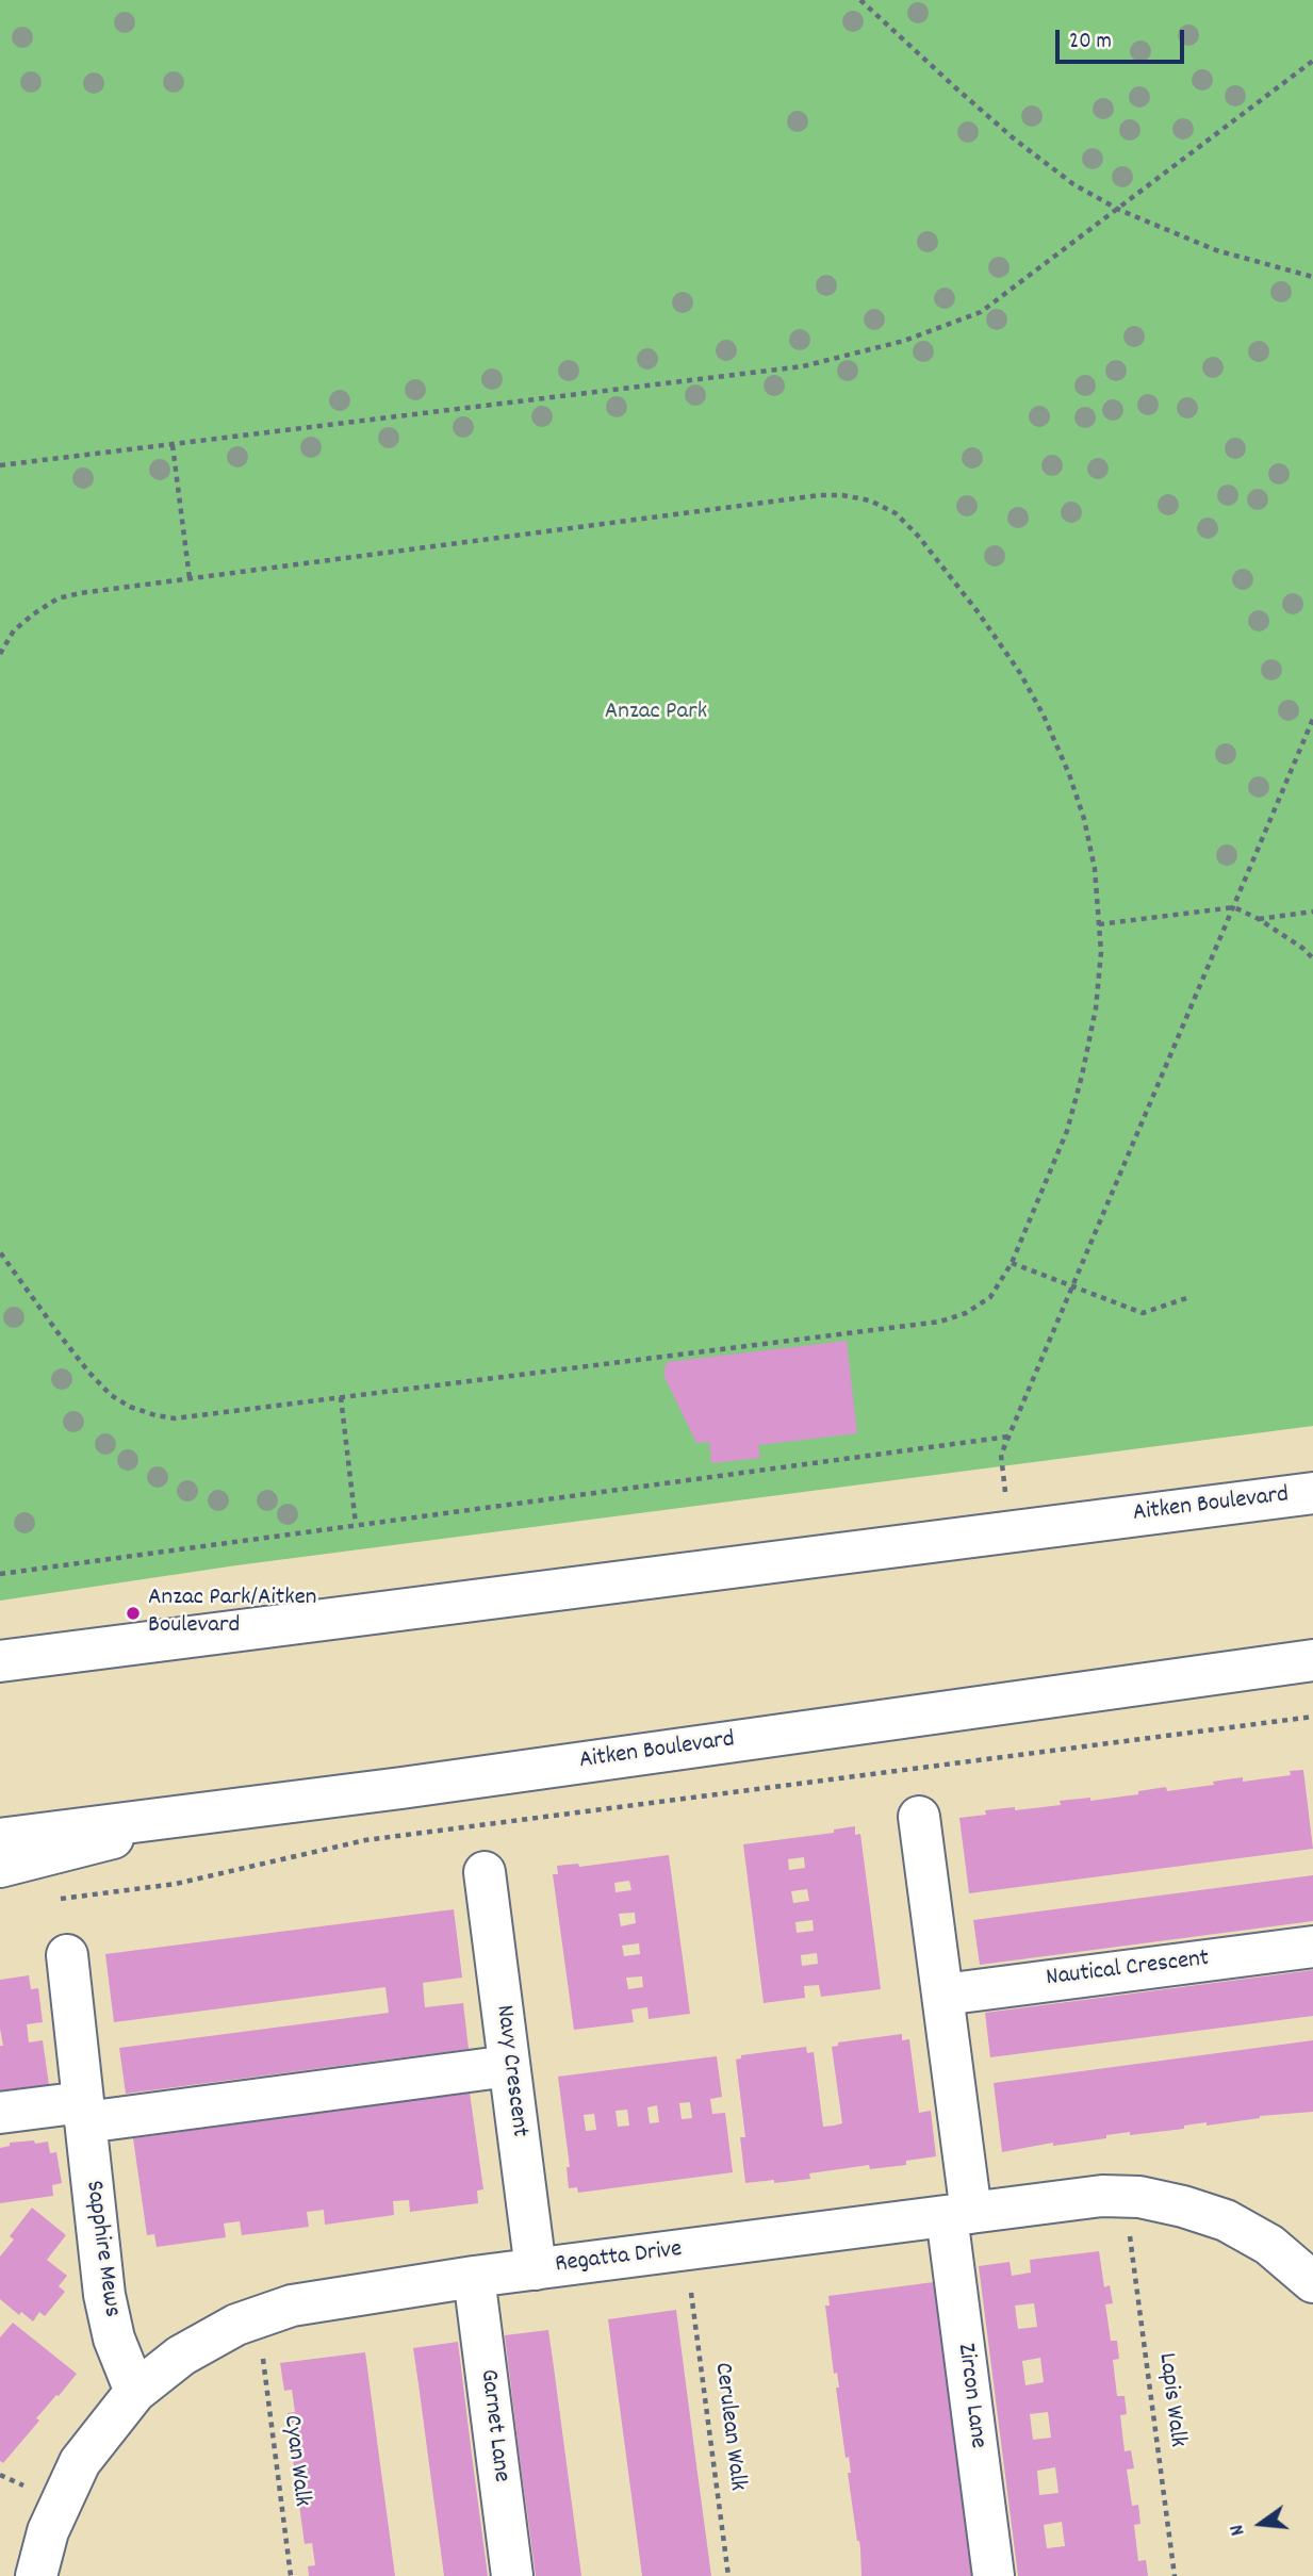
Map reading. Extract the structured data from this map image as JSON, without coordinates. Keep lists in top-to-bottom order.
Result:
{
  "streets": {
    "street": [
      "Aitken Boulevard",
      "Nautical Crescent",
      "Navy Crescent",
      "Sapphire Mews",
      "Regatta Drive",
      "Zircon Lane",
      "Garnet Lane"
    ],
    "path": ["Lapis Walk", "Cerulean Walk", "Cyan Walk"]
  },
  "crossings": [
    ["Navy Crescent", "Regatta Drive"],
    ["Sapphire Mews", "Regatta Drive"],
    ["Regatta Drive", "Zircon Lane"],
    ["Regatta Drive", "Garnet Lane"]
  ],
  "parks": ["Anzac Park"],
  "places": ["Anzac Park/Aitken Boulevard"],
  "scale_bar": "20 m",
  "north": "left"
}
